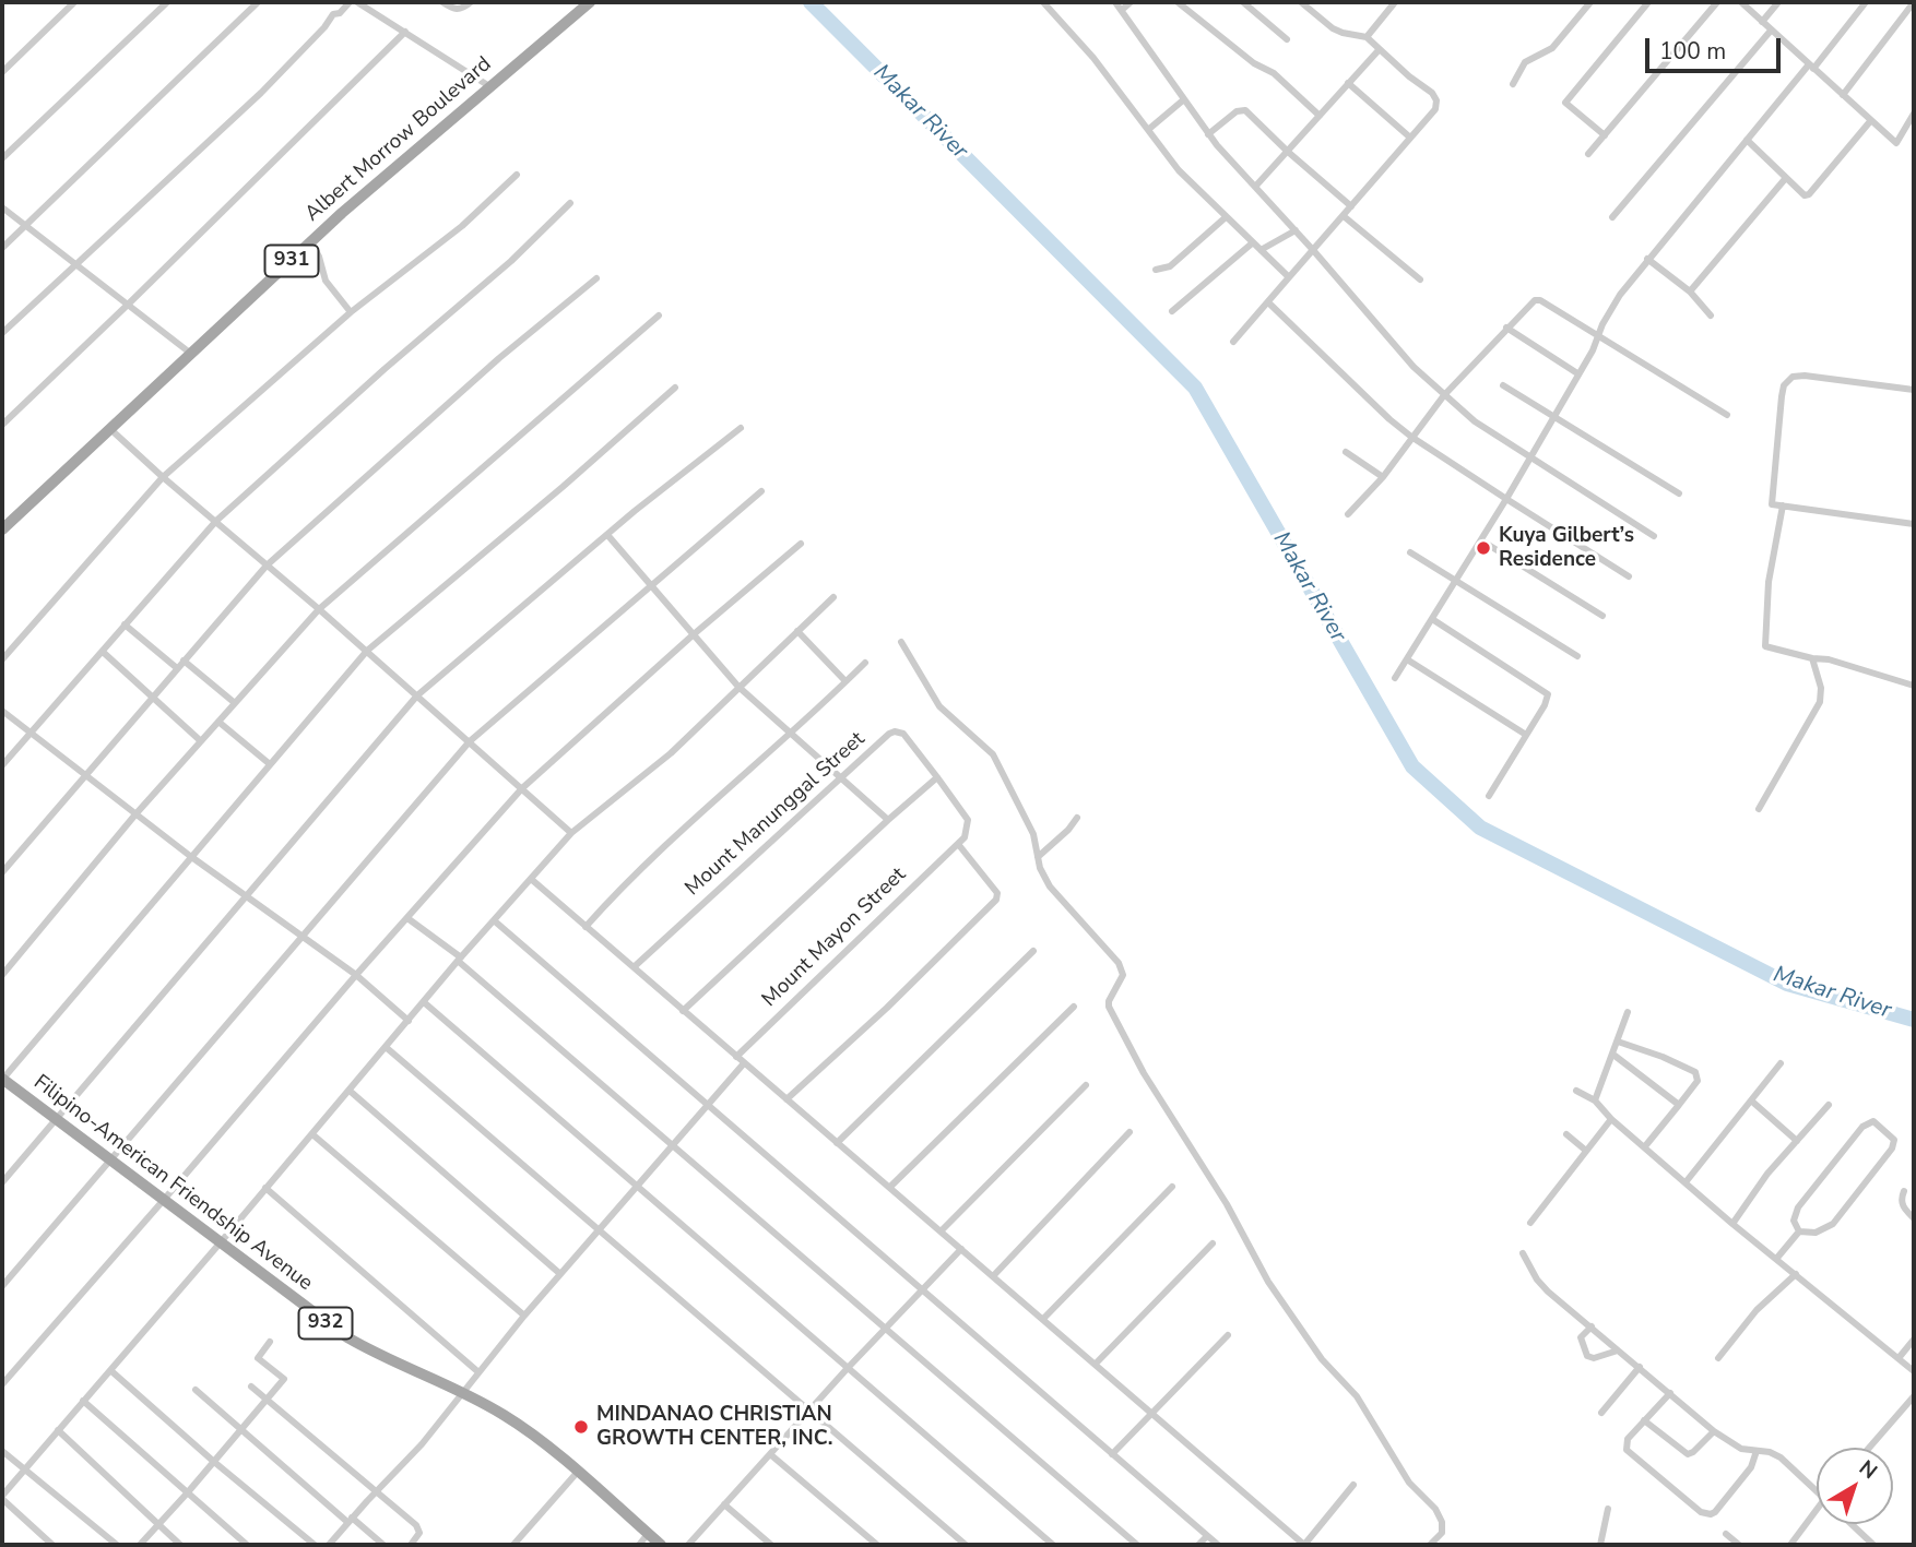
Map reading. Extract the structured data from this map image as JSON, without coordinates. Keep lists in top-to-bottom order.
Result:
{
  "streets": {
    "main road": [
      "Albert Morrow Boulevard",
      "931",
      "Filipino-American Friendship Avenue",
      "932"
    ],
    "street": ["Mount Manunggal Street", "Mount Mayon Street"]
  },
  "water": ["Makar River"],
  "places": ["Kuya Gilbert’s Residence", "MINDANAO CHRISTIAN GROWTH CENTER, INC."],
  "scale_bar": "100 m",
  "north": "top right"
}
